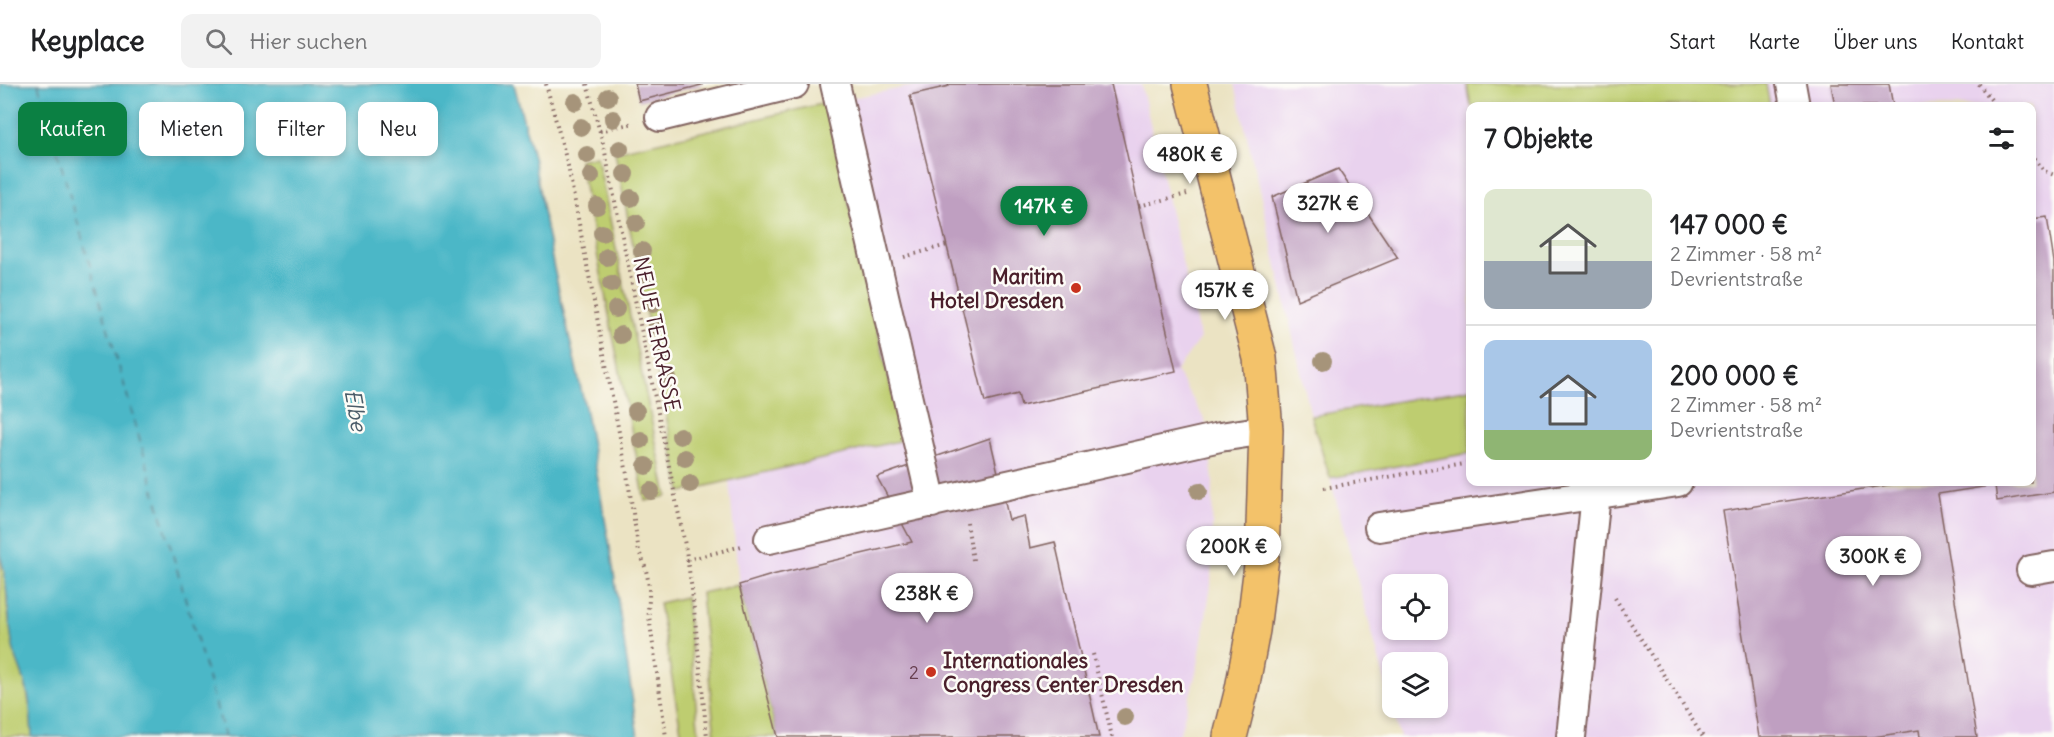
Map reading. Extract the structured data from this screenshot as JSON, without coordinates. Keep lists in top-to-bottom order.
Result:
{
  "streets": {
    "path": ["NEUE TERRASSE"]
  },
  "water": ["Elbe"],
  "places": ["Maritim Hotel Dresden", "Internationales Congress Center Dresden"],
  "house_numbers": ["2"],
  "page": {
    "header": "Keyplace",
    "search": "Hier suchen",
    "nav": [
      "Start",
      "Karte",
      "Über uns",
      "Kontakt"
    ],
    "chip": [
      "Kaufen",
      "Mieten",
      "Filter",
      "Neu"
    ],
    "heading": "7 Objekte",
    "price": [
      "480K €",
      "327K €",
      "147K €",
      "157K €",
      "200K €",
      "300K €",
      "238K €"
    ],
    "list": [
      {
        "name": "147 000 €",
        "note": "2 Zimmer · 58 m² · Devrientstraße"
      },
      {
        "name": "200 000 €",
        "note": "2 Zimmer · 58 m² · Devrientstraße"
      }
    ]
  }
}
